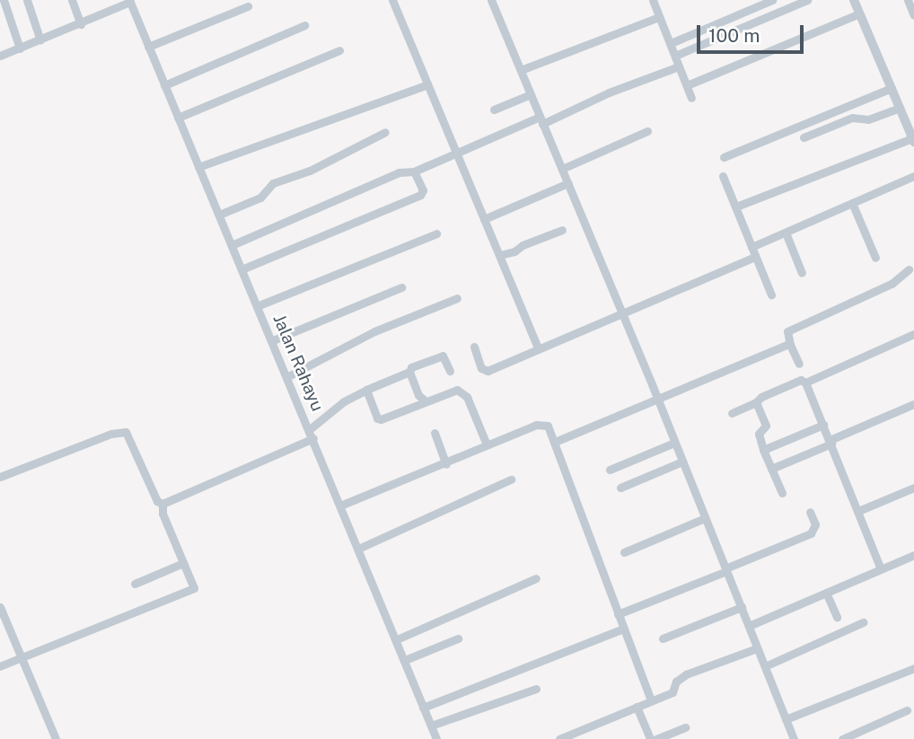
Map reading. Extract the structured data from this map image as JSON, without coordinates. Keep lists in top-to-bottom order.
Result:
{
  "streets": {
    "street": ["Jalan Rahayu"]
  },
  "scale_bar": "100 m"
}
